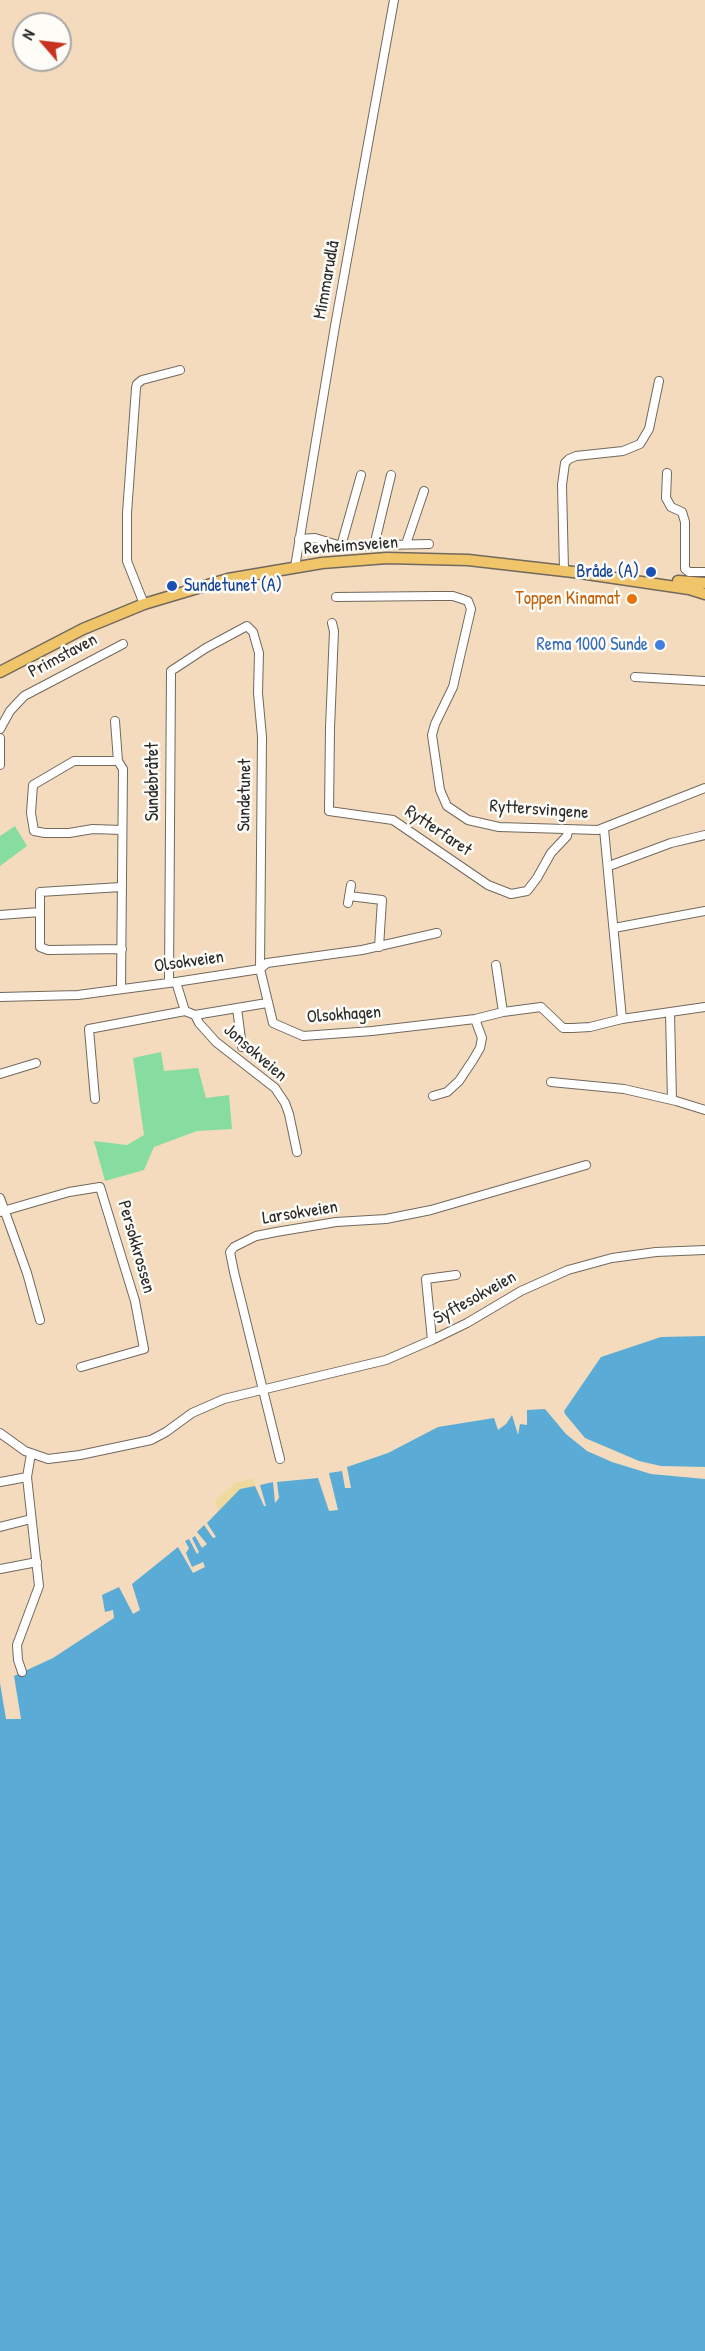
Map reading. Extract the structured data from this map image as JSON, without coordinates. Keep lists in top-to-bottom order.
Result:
{
  "streets": {
    "main road": ["Revheimsveien"],
    "street": [
      "Mimmarudlå",
      "Primstaven",
      "Sundebråtet",
      "Sundetunet",
      "Ryttersvingene",
      "Rytterfaret",
      "Olsokveien",
      "Olsokhagen",
      "Jonsokveien",
      "Larsokveien",
      "Persokkrossen",
      "Syftesokveien"
    ]
  },
  "crossings": [
    ["Mimmarudlå", "Revheimsveien"],
    ["Sundebråtet", "Sundetunet"],
    ["Sundebråtet", "Olsokveien"],
    ["Sundetunet", "Olsokveien"],
    ["Sundetunet", "Olsokhagen"],
    ["Ryttersvingene", "Rytterfaret"],
    ["Olsokveien", "Olsokhagen"],
    ["Olsokhagen", "Jonsokveien"],
    ["Larsokveien", "Syftesokveien"]
  ],
  "places": [
    "Bråde (A)",
    "Sundetunet (A)",
    "Toppen Kinamat",
    "Rema 1000 Sunde"
  ],
  "north": "top left"
}
